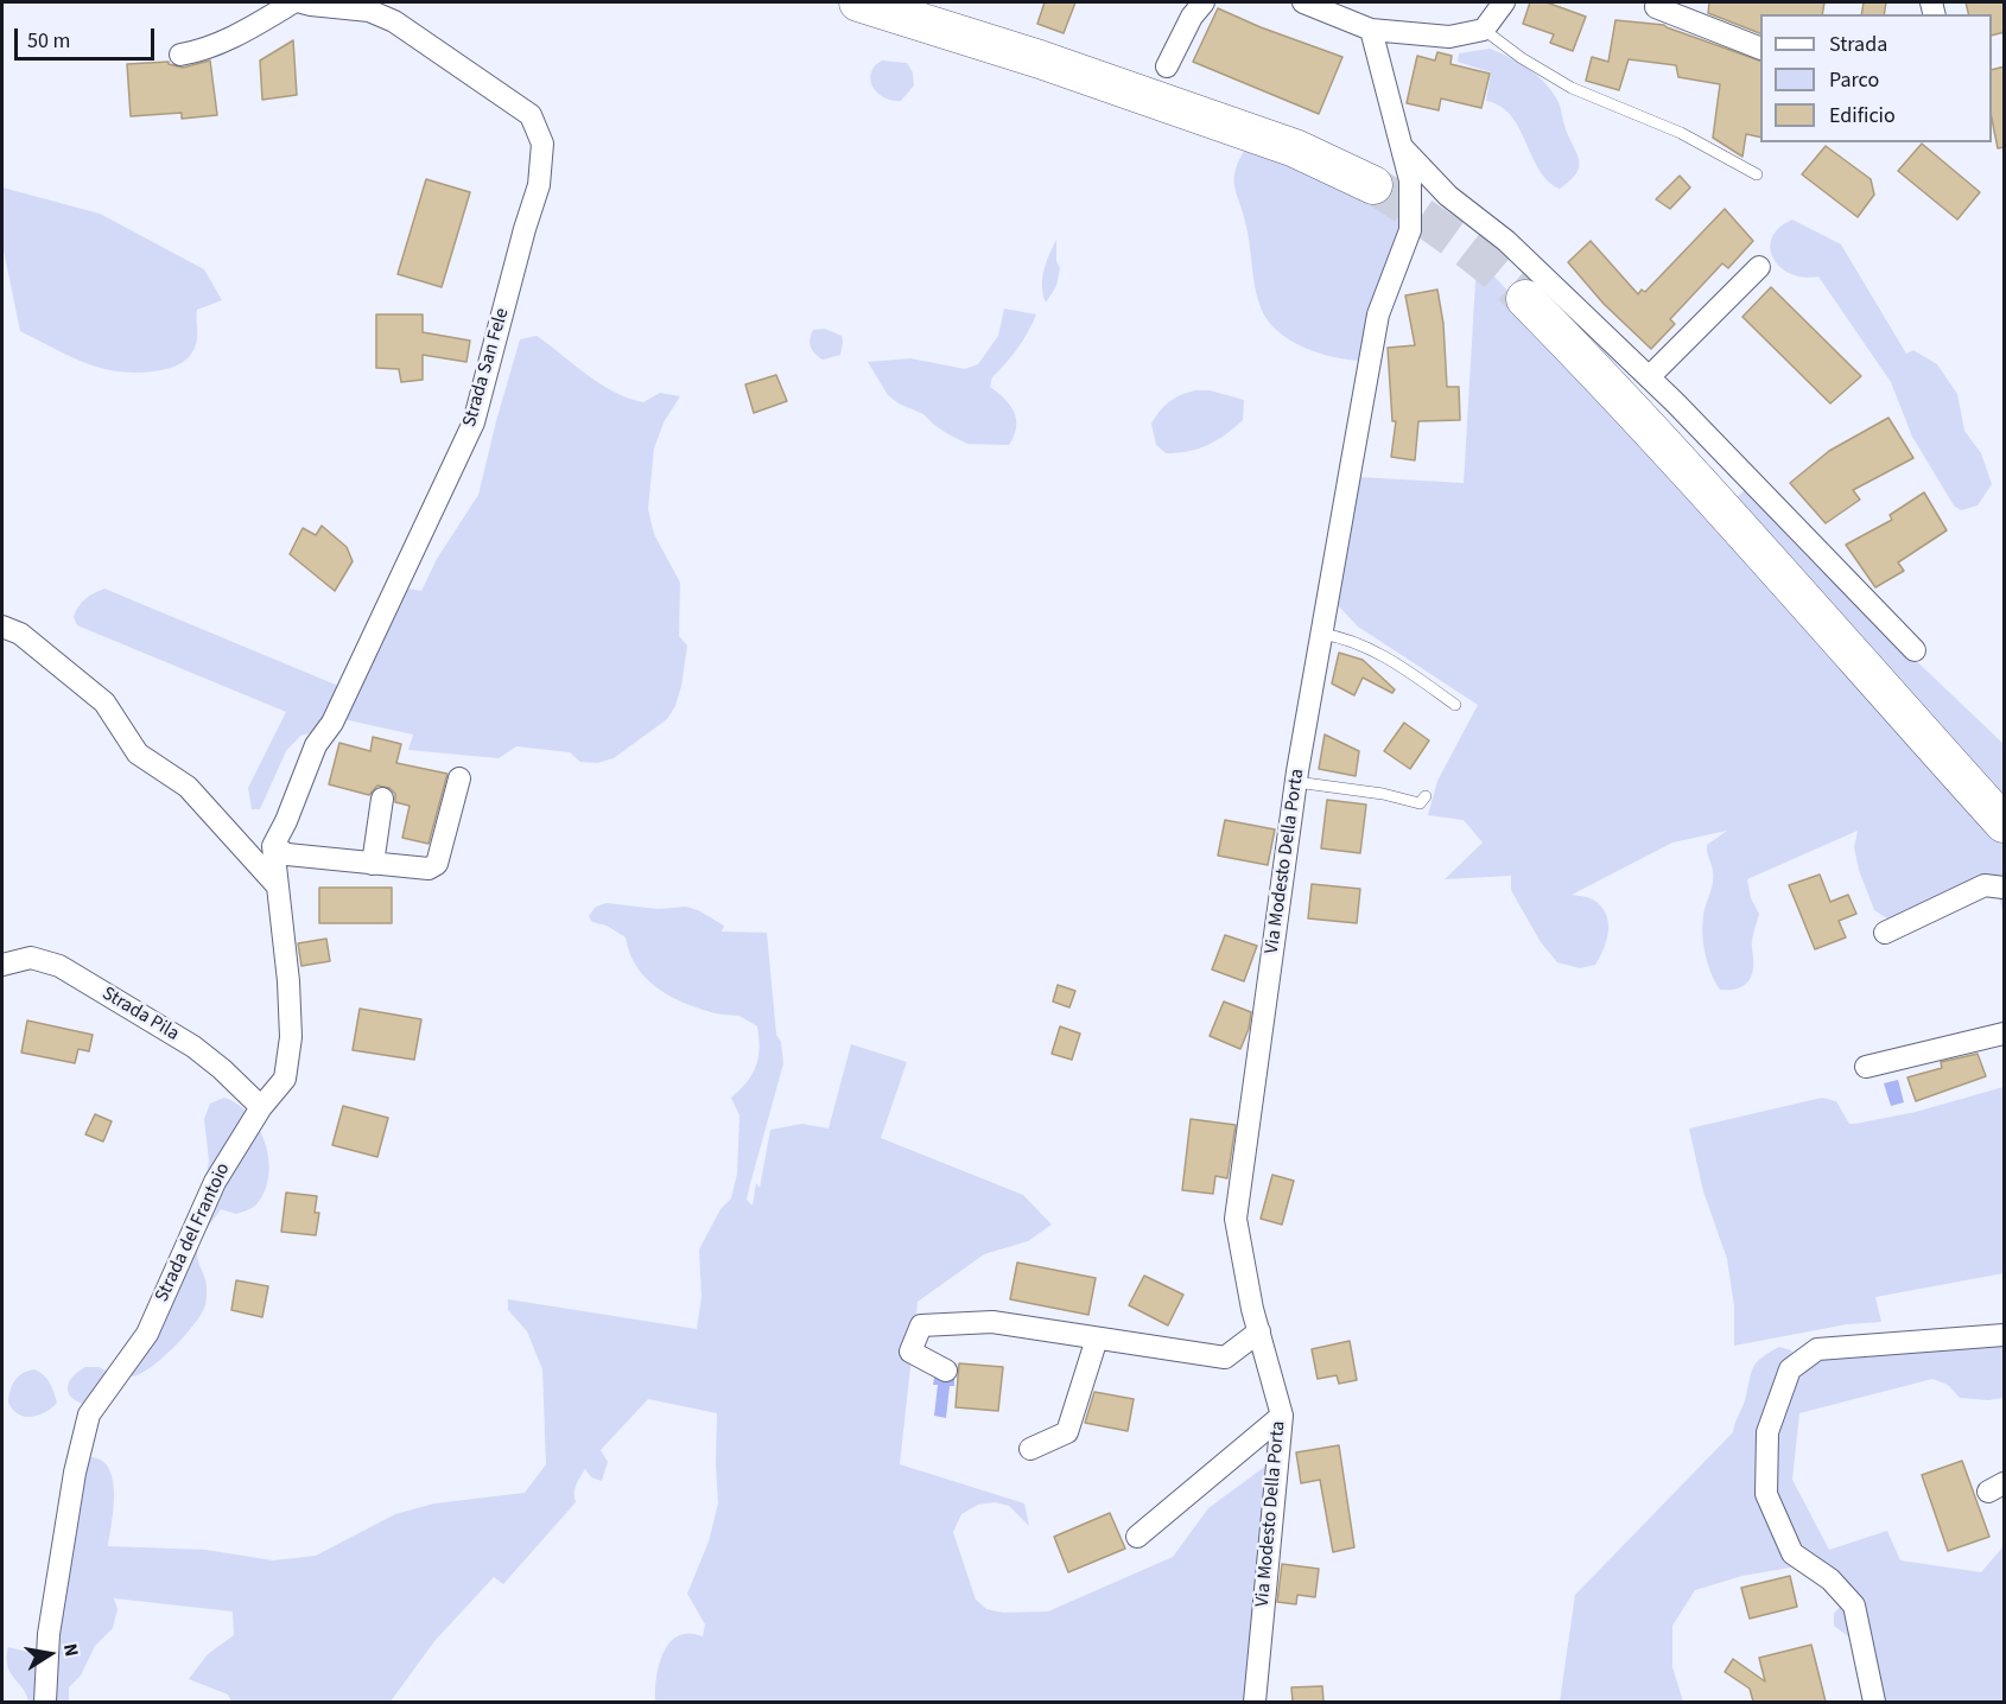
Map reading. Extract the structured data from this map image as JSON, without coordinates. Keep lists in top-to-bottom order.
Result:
{
  "streets": {
    "street": [
      "Strada San Fele",
      "Via Modesto Della Porta",
      "Strada Pila",
      "Strada del Frantoio"
    ]
  },
  "crossings": [
    ["Strada Pila", "Strada del Frantoio"]
  ],
  "legend": ["Strada", "Parco", "Edificio"],
  "scale_bar": "50 m",
  "north": "right"
}
